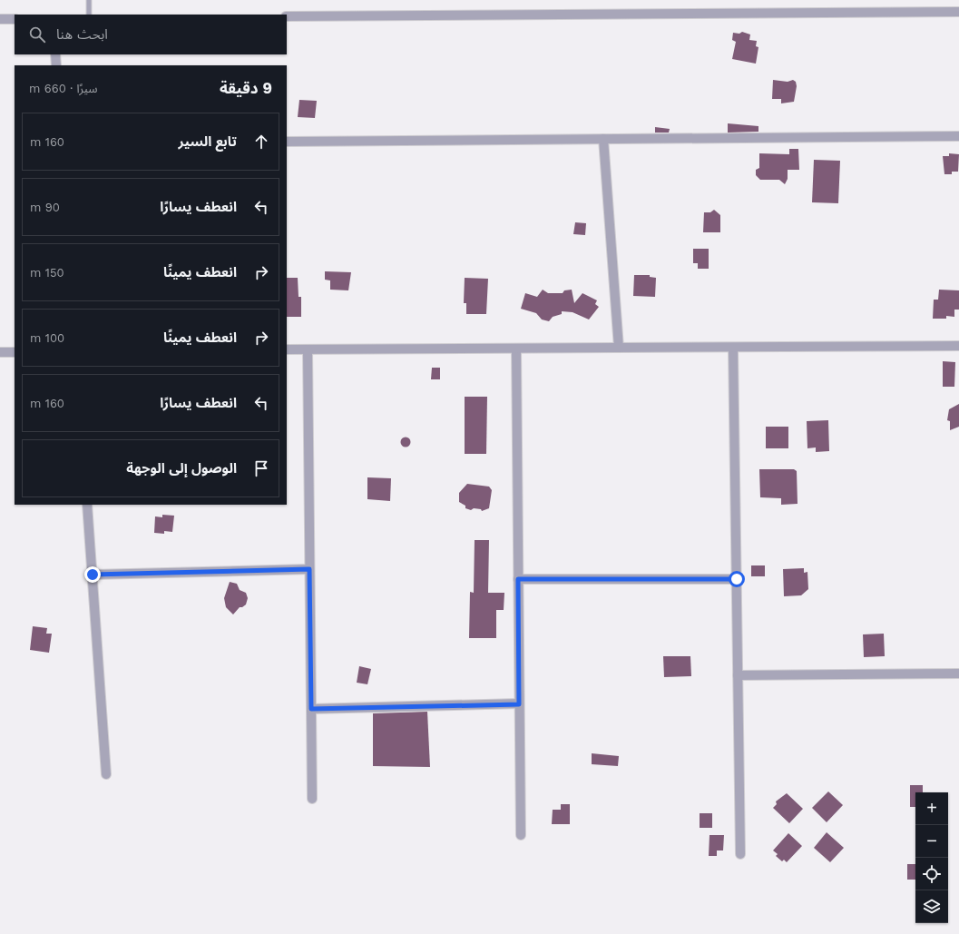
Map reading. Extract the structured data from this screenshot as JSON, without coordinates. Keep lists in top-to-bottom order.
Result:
{
  "page": {
    "search": "ابحث هنا",
    "heading": ["9 دقيقة", "سيرًا · 660 m"],
    "list": [
      ["تابع السير", "160 m"],
      ["انعطف يسارًا", "90 m"],
      ["انعطف يمينًا", "150 m"],
      ["انعطف يمينًا", "100 m"],
      ["انعطف يسارًا", "160 m"],
      "الوصول إلى الوجهة"
    ],
    "map_buttons": ["+", "−"]
  }
}
